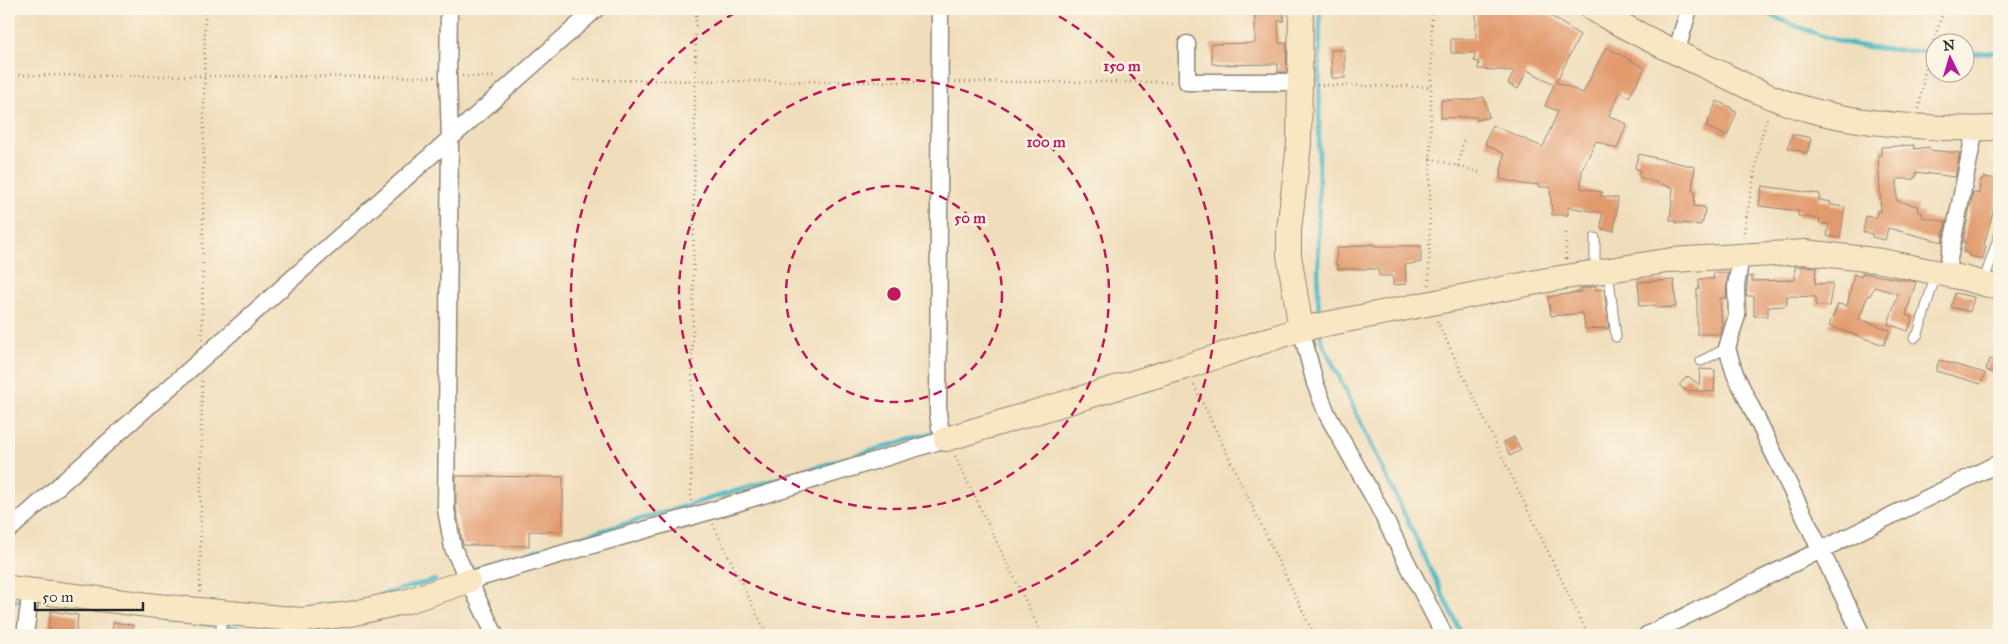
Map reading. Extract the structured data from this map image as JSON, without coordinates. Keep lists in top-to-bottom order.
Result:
{
  "scale_bar": "50 m",
  "north": "top",
  "rings": ["150 m", "100 m", "50 m"]
}
